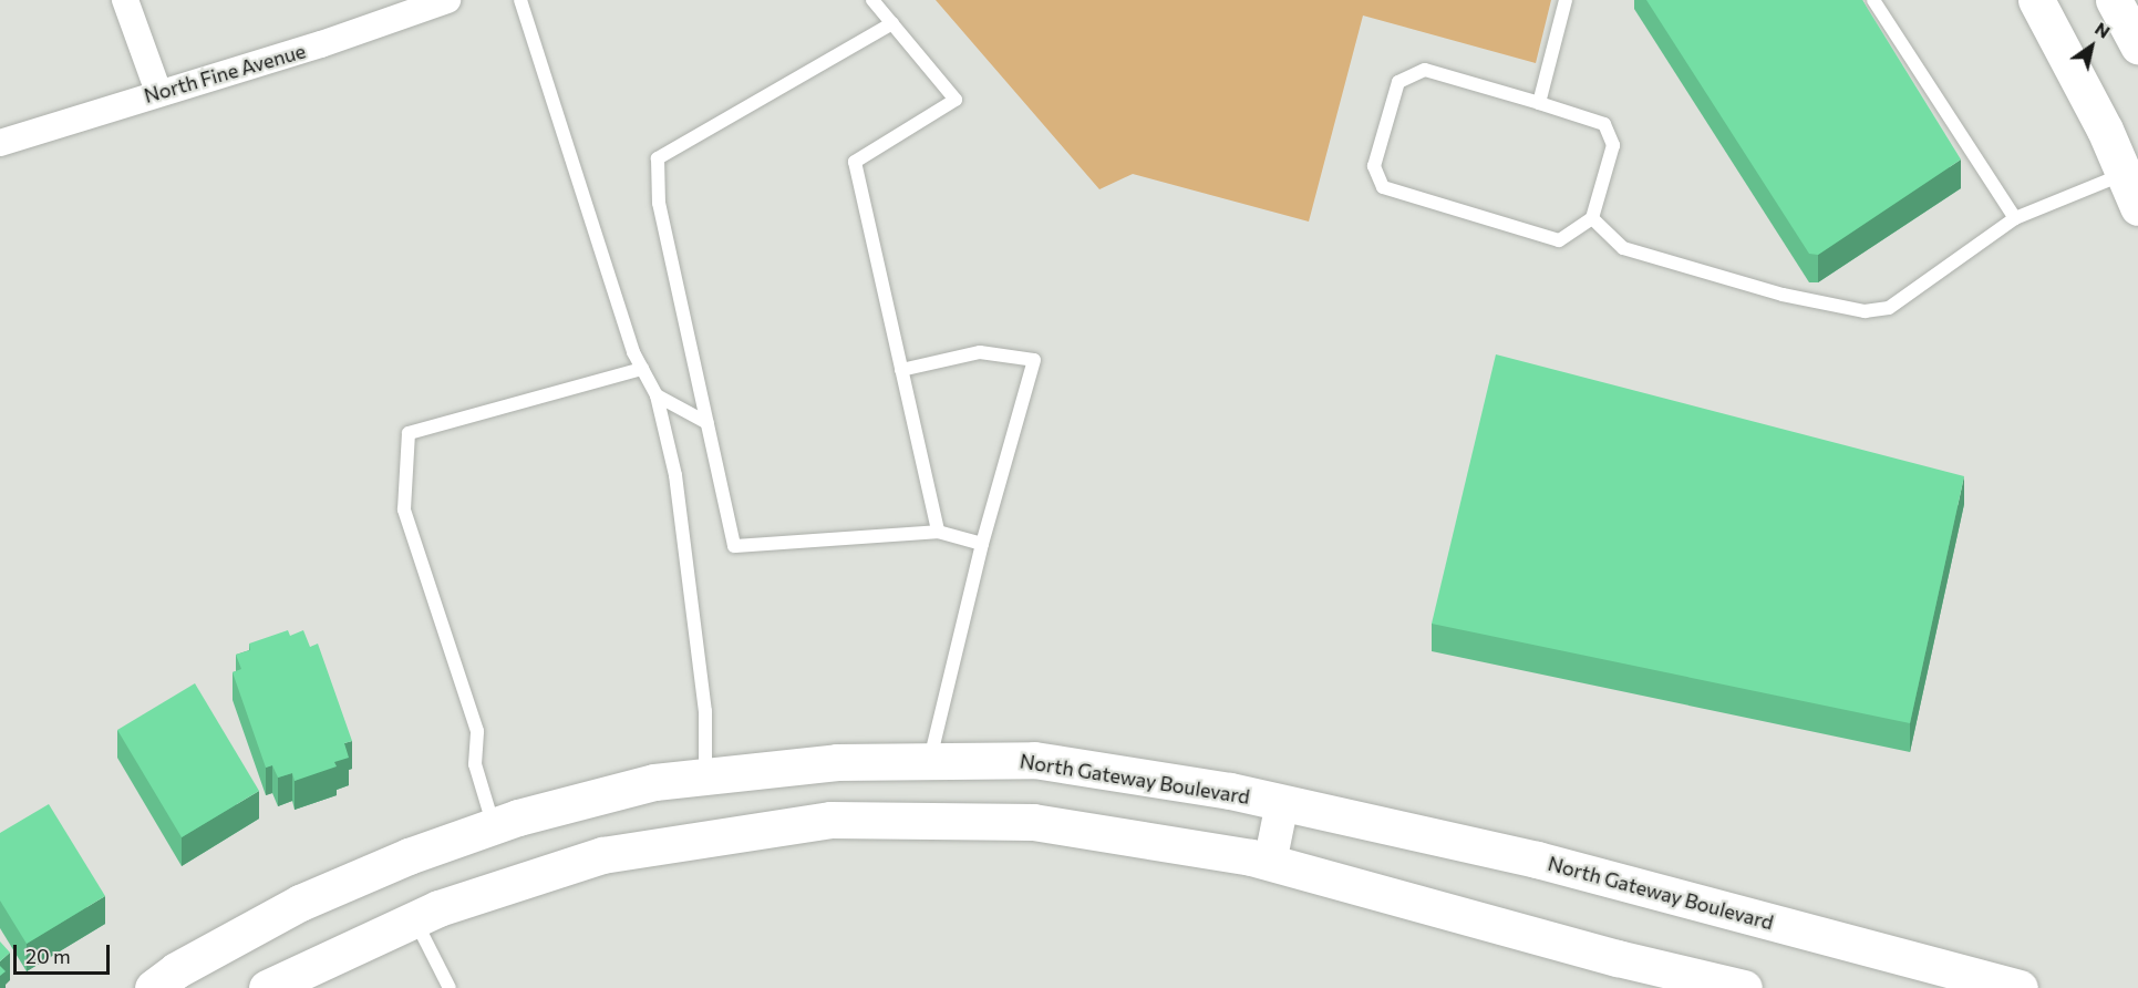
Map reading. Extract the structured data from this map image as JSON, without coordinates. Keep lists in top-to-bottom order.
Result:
{
  "streets": {
    "main road": ["North Gateway Boulevard"],
    "street": ["North Fine Avenue"]
  },
  "scale_bar": "20 m",
  "north": "top right"
}
